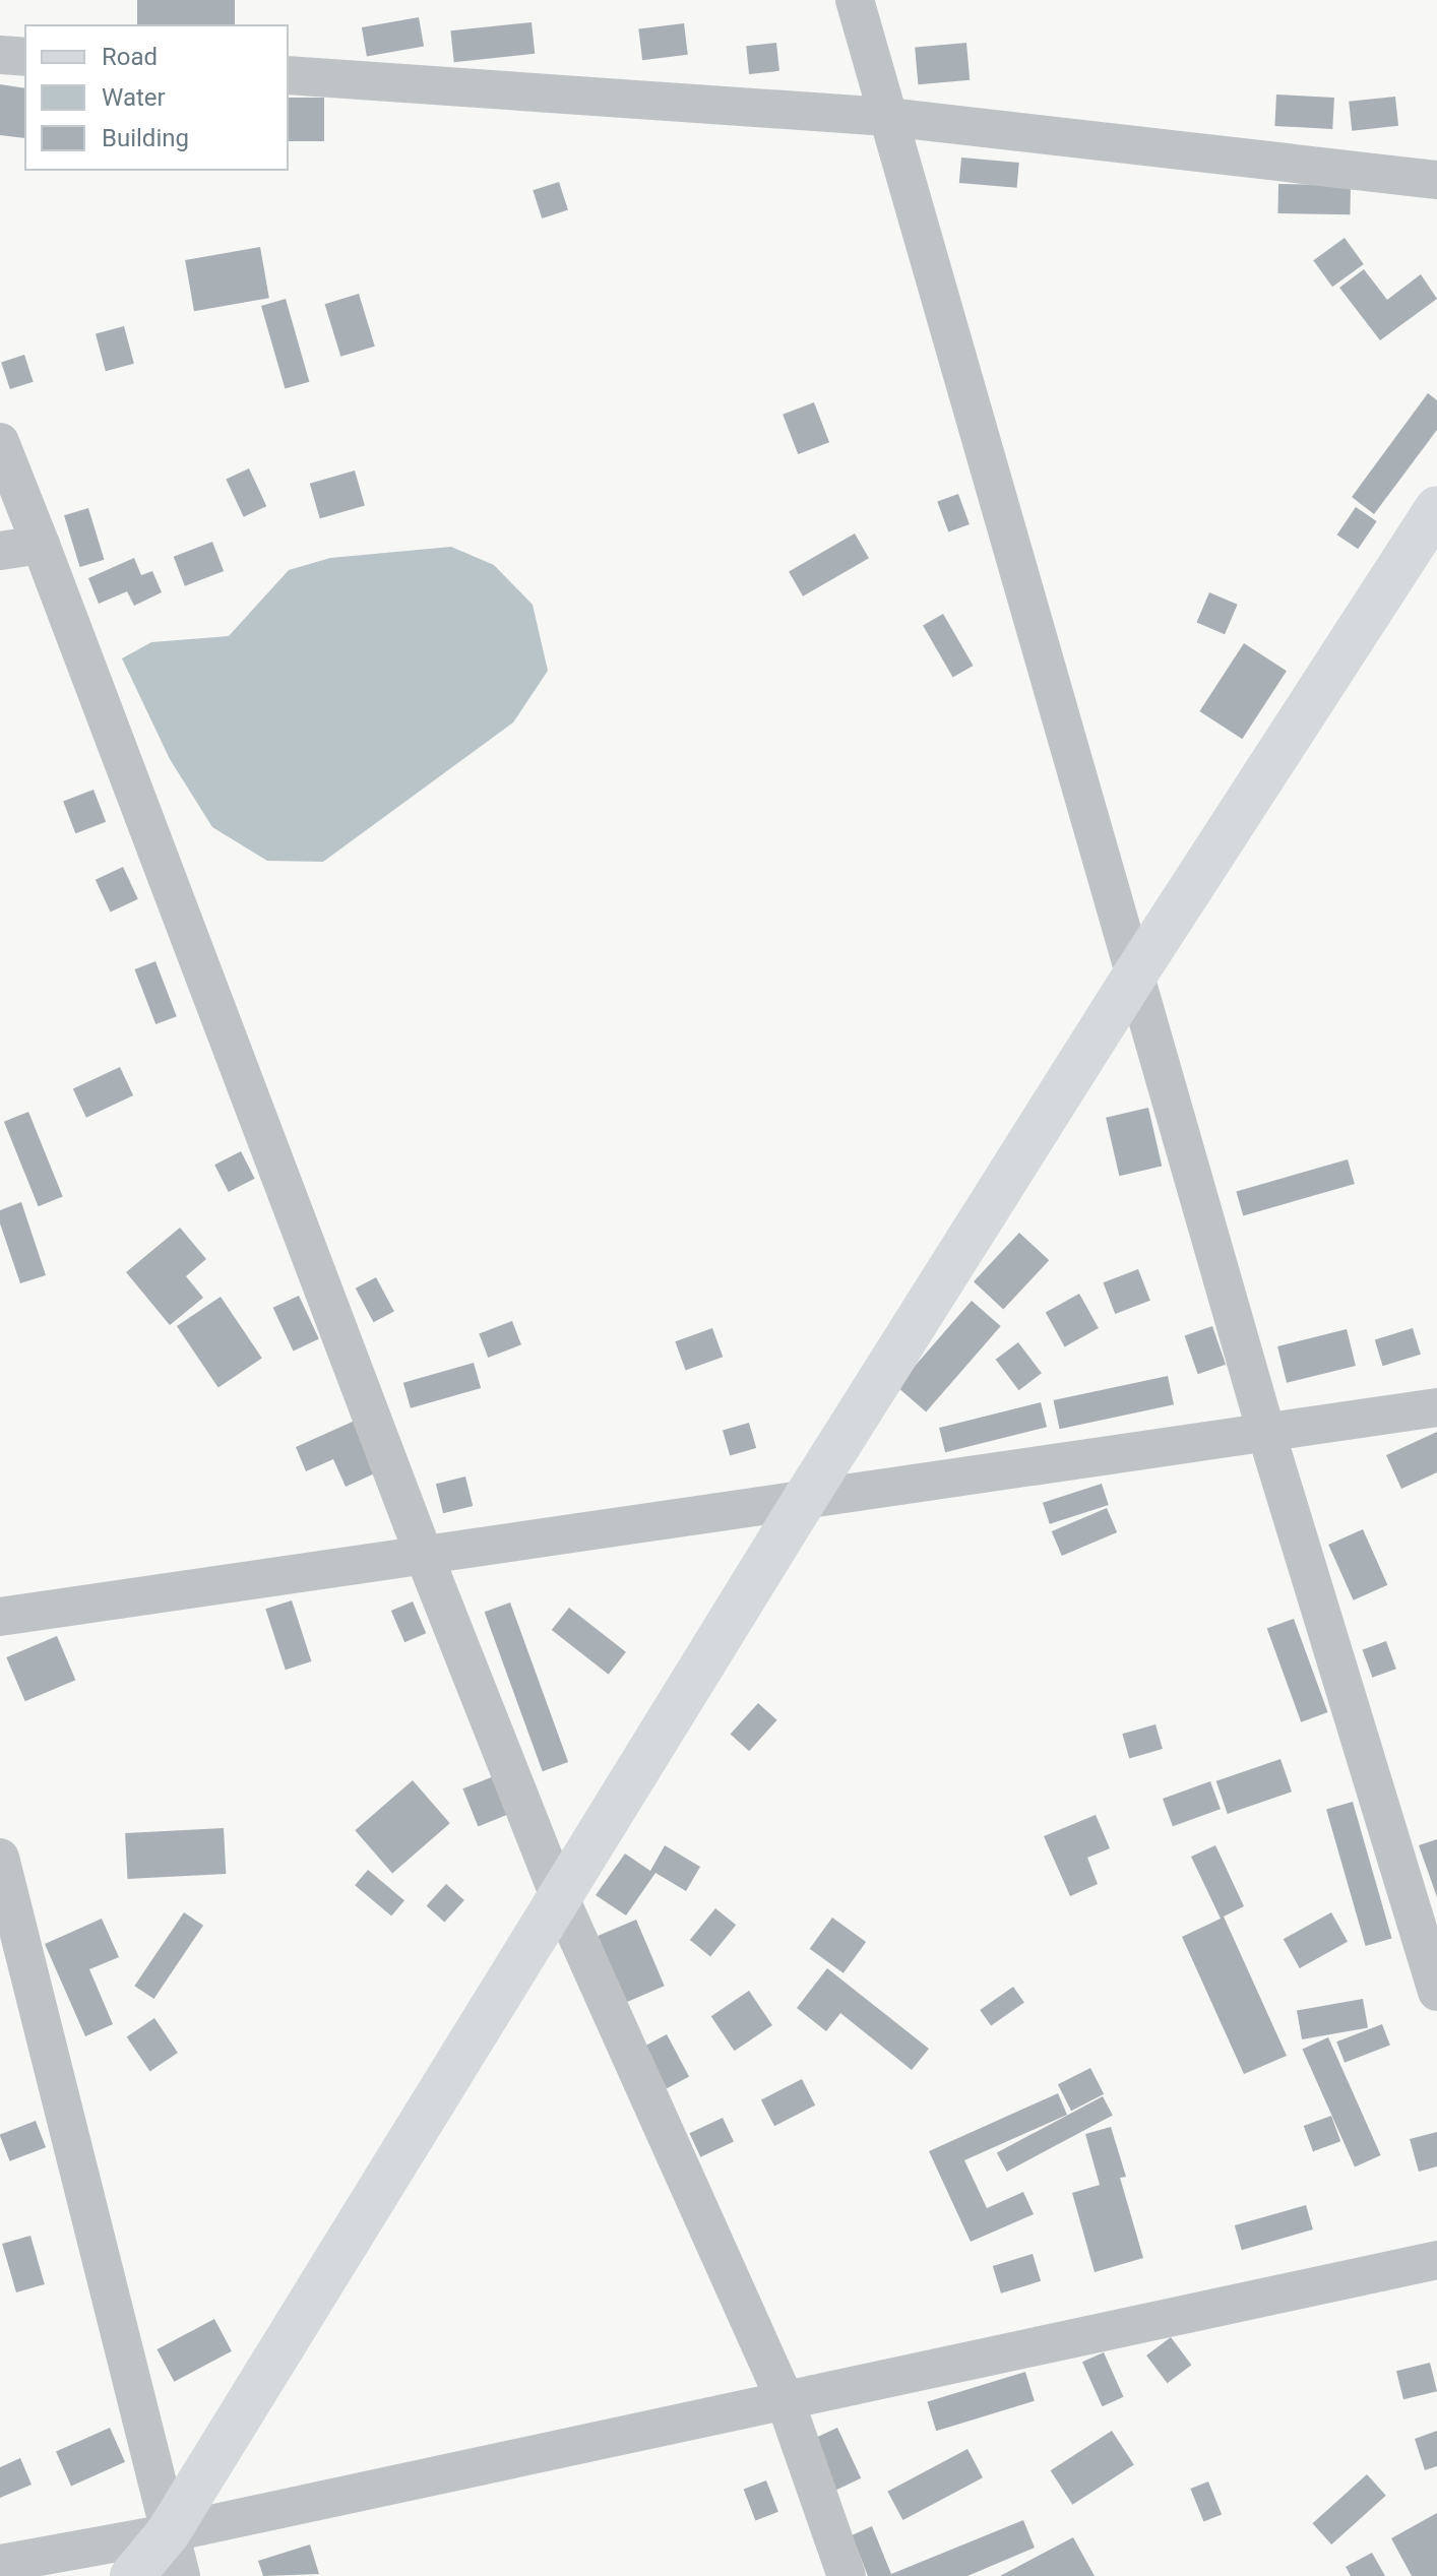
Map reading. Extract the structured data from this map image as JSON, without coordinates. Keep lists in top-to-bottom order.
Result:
{
  "legend": ["Road", "Water", "Building"]
}
